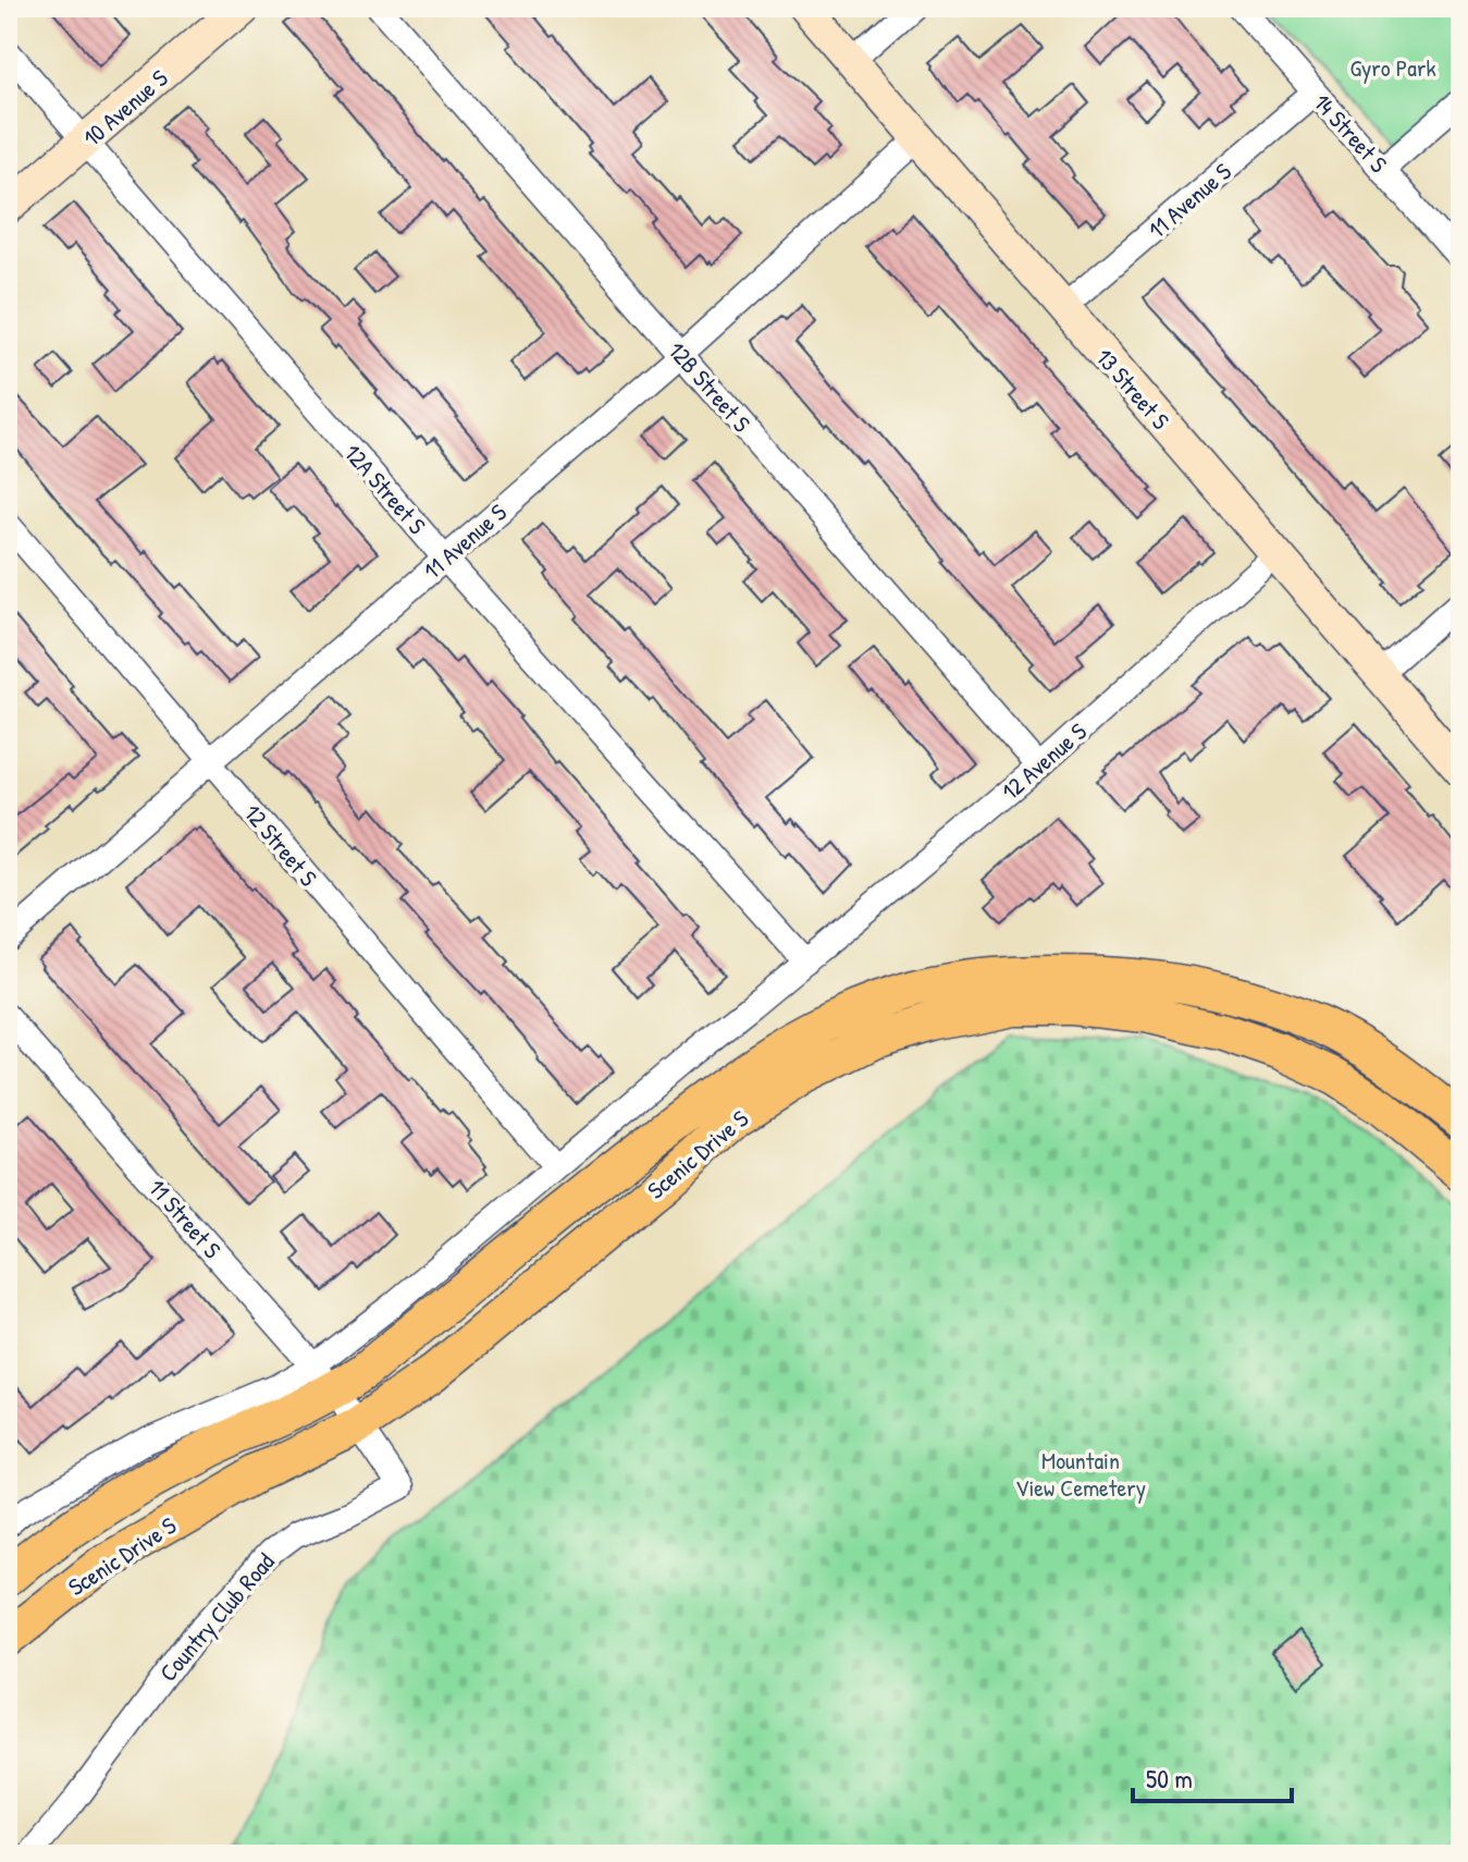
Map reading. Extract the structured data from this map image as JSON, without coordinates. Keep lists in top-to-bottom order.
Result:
{
  "streets": {
    "main road": ["Scenic Drive S"],
    "street": [
      "10 Avenue S",
      "14 Street S",
      "11 Avenue S",
      "12B Street S",
      "13 Street S",
      "12A Street S",
      "12 Avenue S",
      "12 Street S",
      "11 Street S",
      "Country Club Road"
    ]
  },
  "crossings": [
    ["10 Avenue S", "12A Street S"],
    ["14 Street S", "11 Avenue S"],
    ["11 Avenue S", "12B Street S"],
    ["11 Avenue S", "13 Street S"],
    ["11 Avenue S", "12A Street S"],
    ["11 Avenue S", "12 Street S"],
    ["12B Street S", "12 Avenue S"],
    ["13 Street S", "12 Avenue S"],
    ["12A Street S", "12 Avenue S"],
    ["12A Street S", "Scenic Drive S"],
    ["12 Avenue S", "Scenic Drive S"],
    ["12 Street S", "Scenic Drive S"],
    ["Scenic Drive S", "11 Street S"],
    ["Scenic Drive S", "Country Club Road"],
    ["11 Street S", "Country Club Road"]
  ],
  "parks": ["Gyro Park", "Mountain View Cemetery"],
  "scale_bar": "50 m"
}
